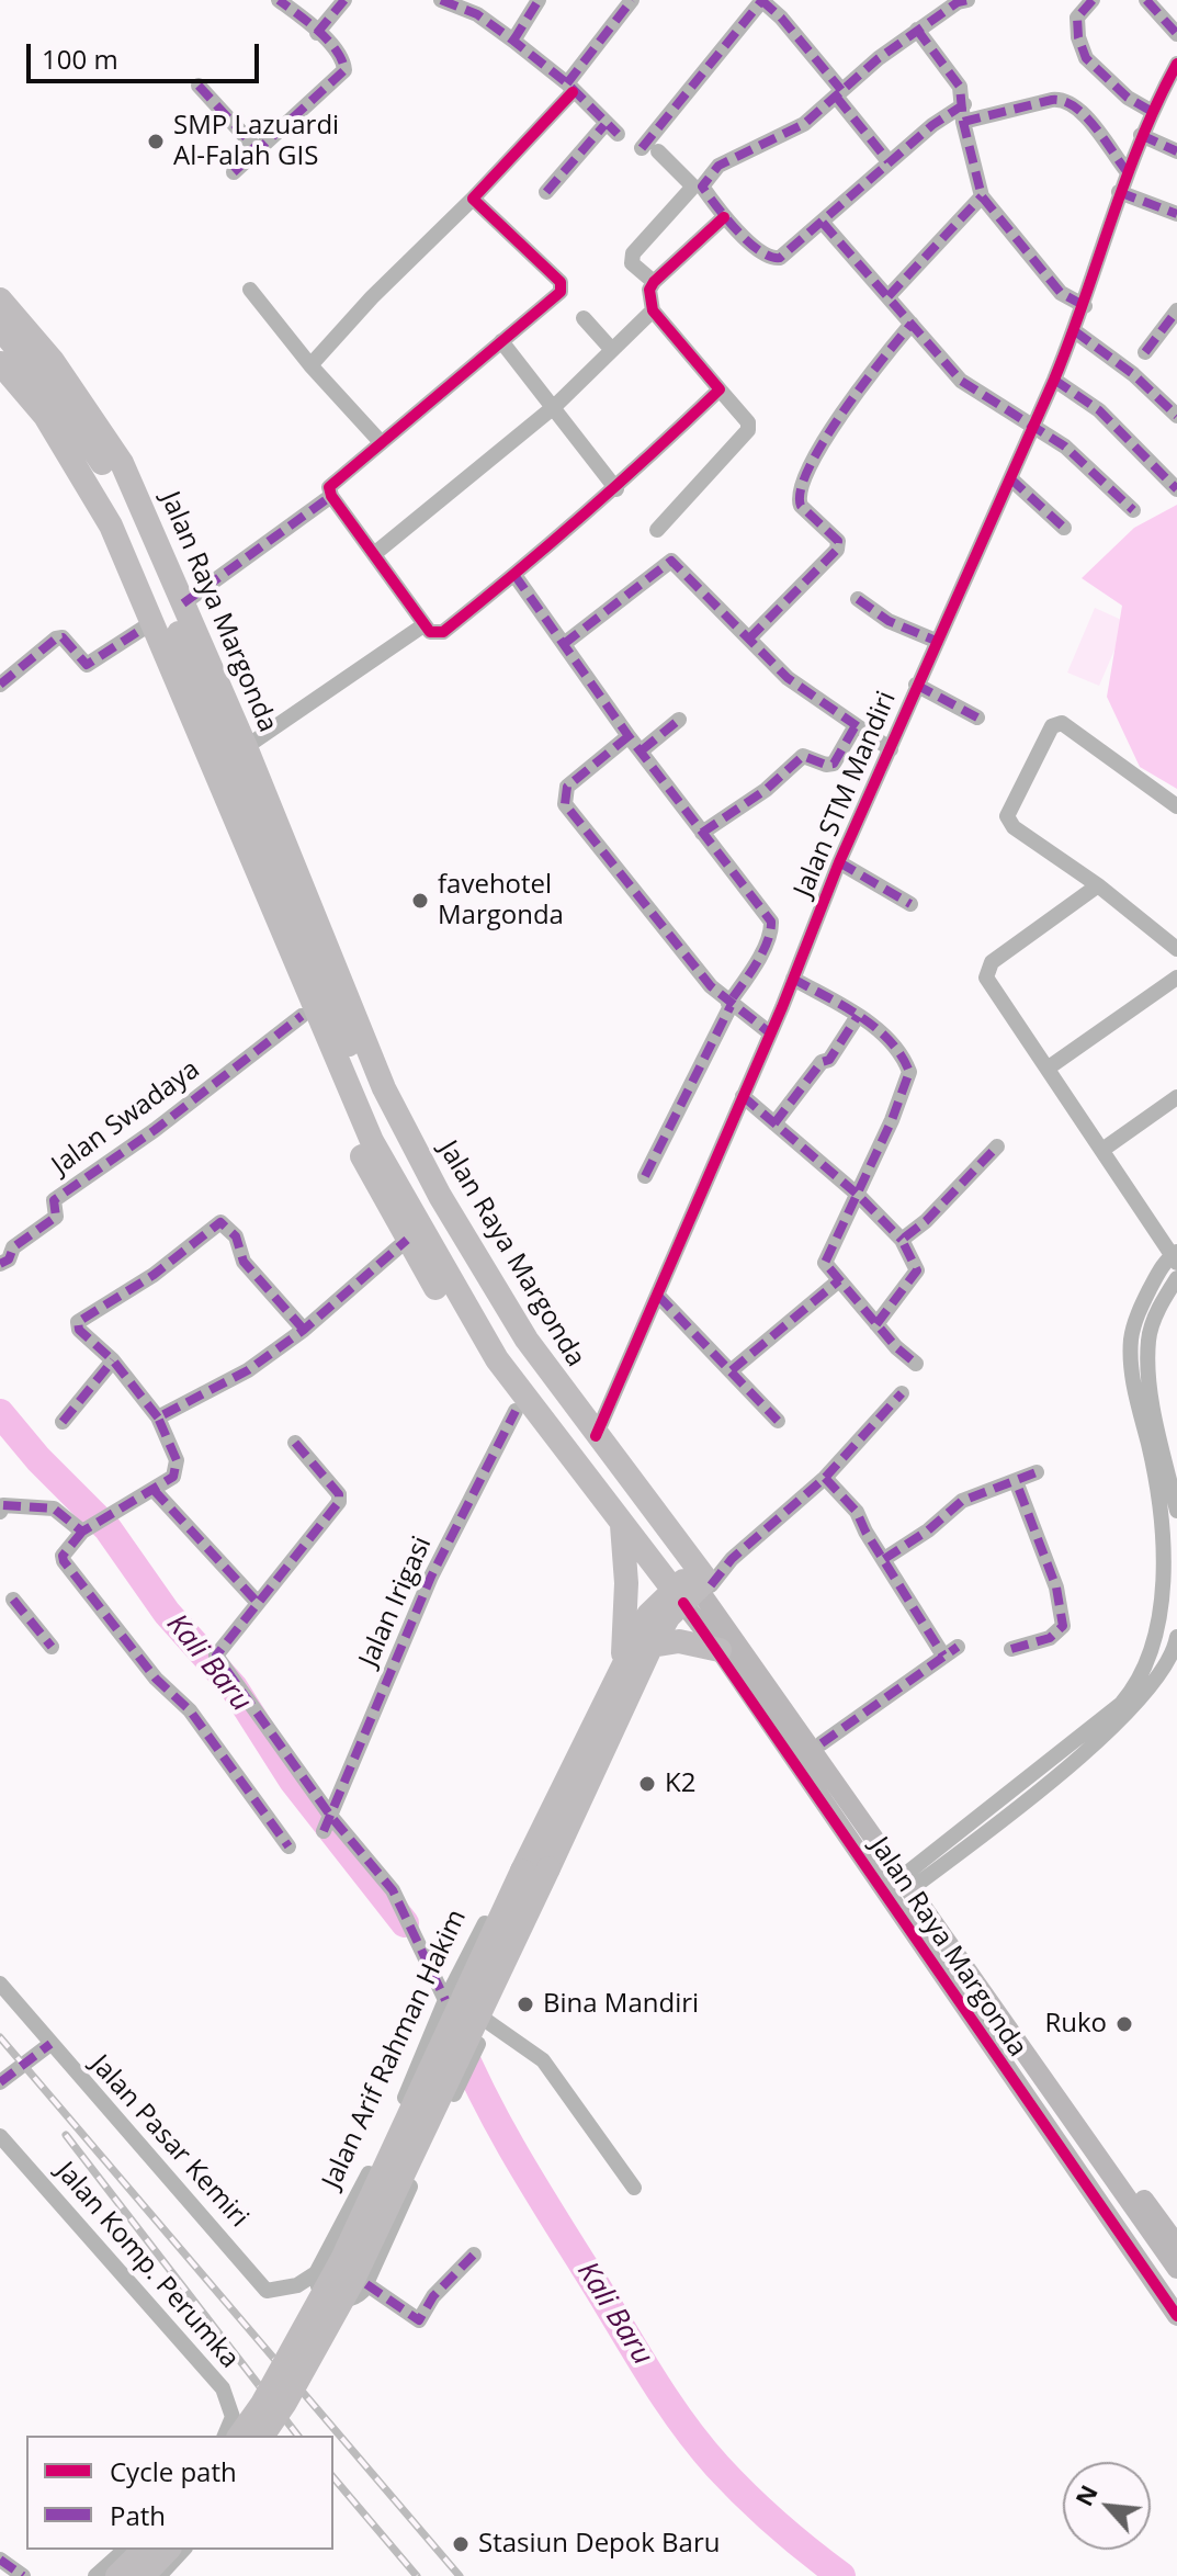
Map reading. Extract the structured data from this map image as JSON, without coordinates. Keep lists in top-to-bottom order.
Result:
{
  "streets": {
    "highway": ["Jalan Raya Margonda", "Jalan Arif Rahman Hakim"],
    "street": [
      "Jalan STM Mandiri",
      "Jalan Swadaya",
      "Jalan Irigasi",
      "Jalan Pasar Kemiri",
      "Jalan Komp. Perumka"
    ]
  },
  "crossings": [
    ["Jalan Raya Margonda", "Jalan STM Mandiri"],
    ["Jalan Raya Margonda", "Jalan Swadaya"],
    ["Jalan Raya Margonda", "Jalan Irigasi"],
    ["Jalan Raya Margonda", "Jalan Arif Rahman Hakim"],
    ["Jalan Arif Rahman Hakim", "Jalan Pasar Kemiri"]
  ],
  "water": ["Kali Baru"],
  "places": [
    "SMP Lazuardi Al-Falah GIS",
    "favehotel Margonda",
    "K2",
    "Bina Mandiri",
    "Ruko",
    "Stasiun Depok Baru"
  ],
  "legend": ["Cycle path", "Path"],
  "scale_bar": "100 m",
  "north": "top left"
}
